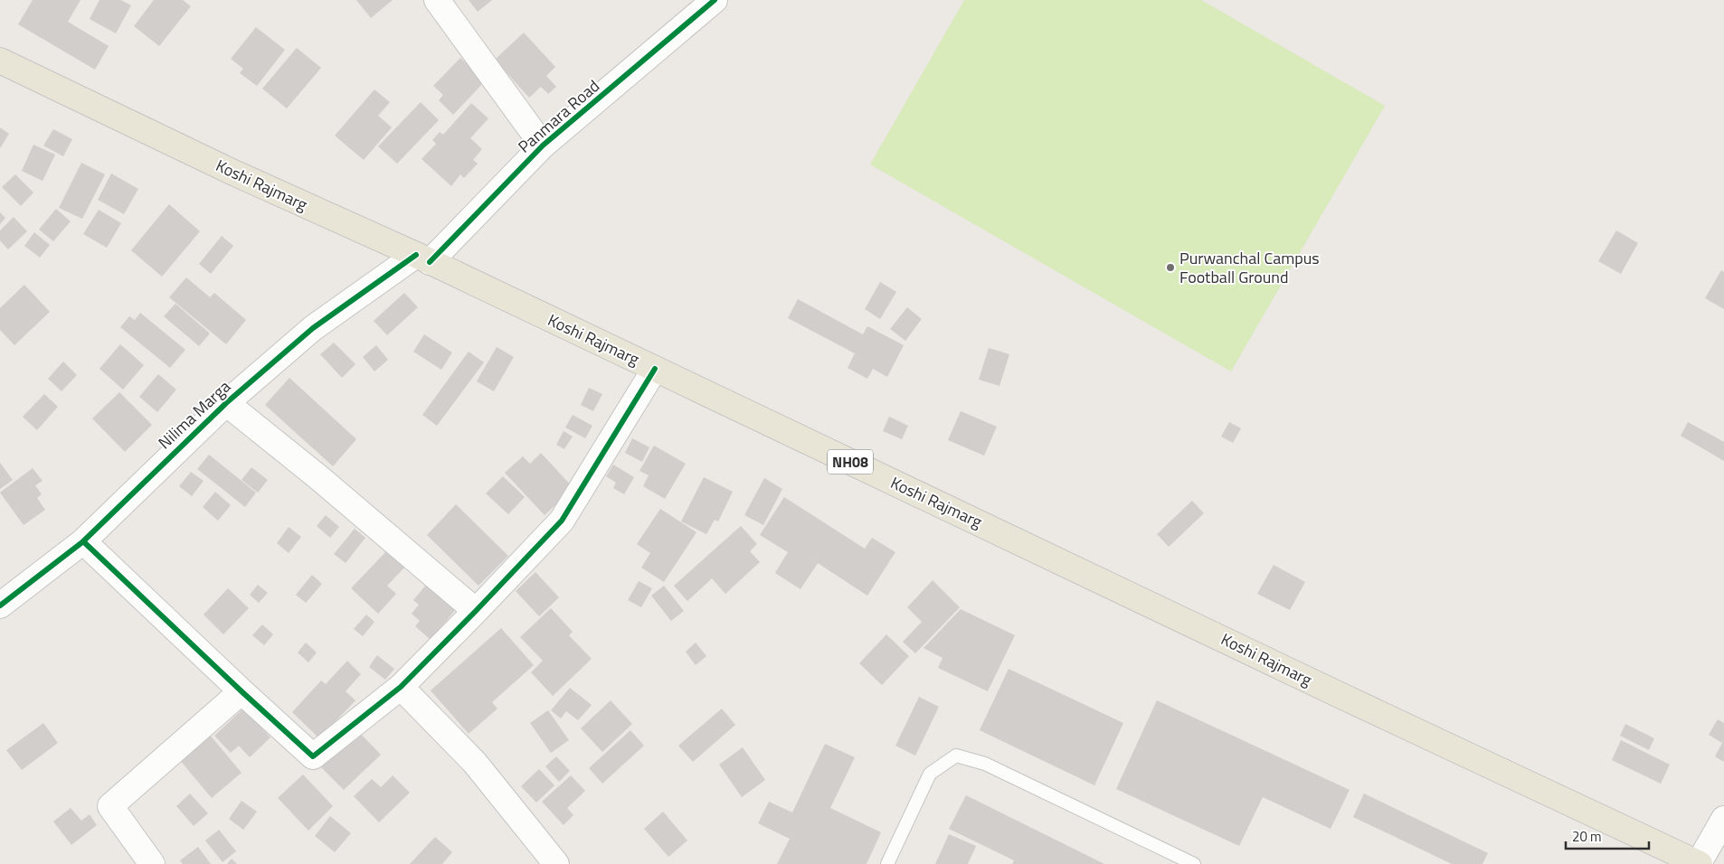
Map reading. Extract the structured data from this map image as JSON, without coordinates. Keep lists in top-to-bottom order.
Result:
{
  "streets": {
    "main road": ["Koshi Rajmarg", "NH08"],
    "street": ["Panmara Road", "Nilima Marga"]
  },
  "crossings": [
    ["Panmara Road", "Koshi Rajmarg"],
    ["Panmara Road", "Nilima Marga"],
    ["Koshi Rajmarg", "Nilima Marga"]
  ],
  "places": ["Purwanchal Campus Football Ground"],
  "scale_bar": "20 m"
}
